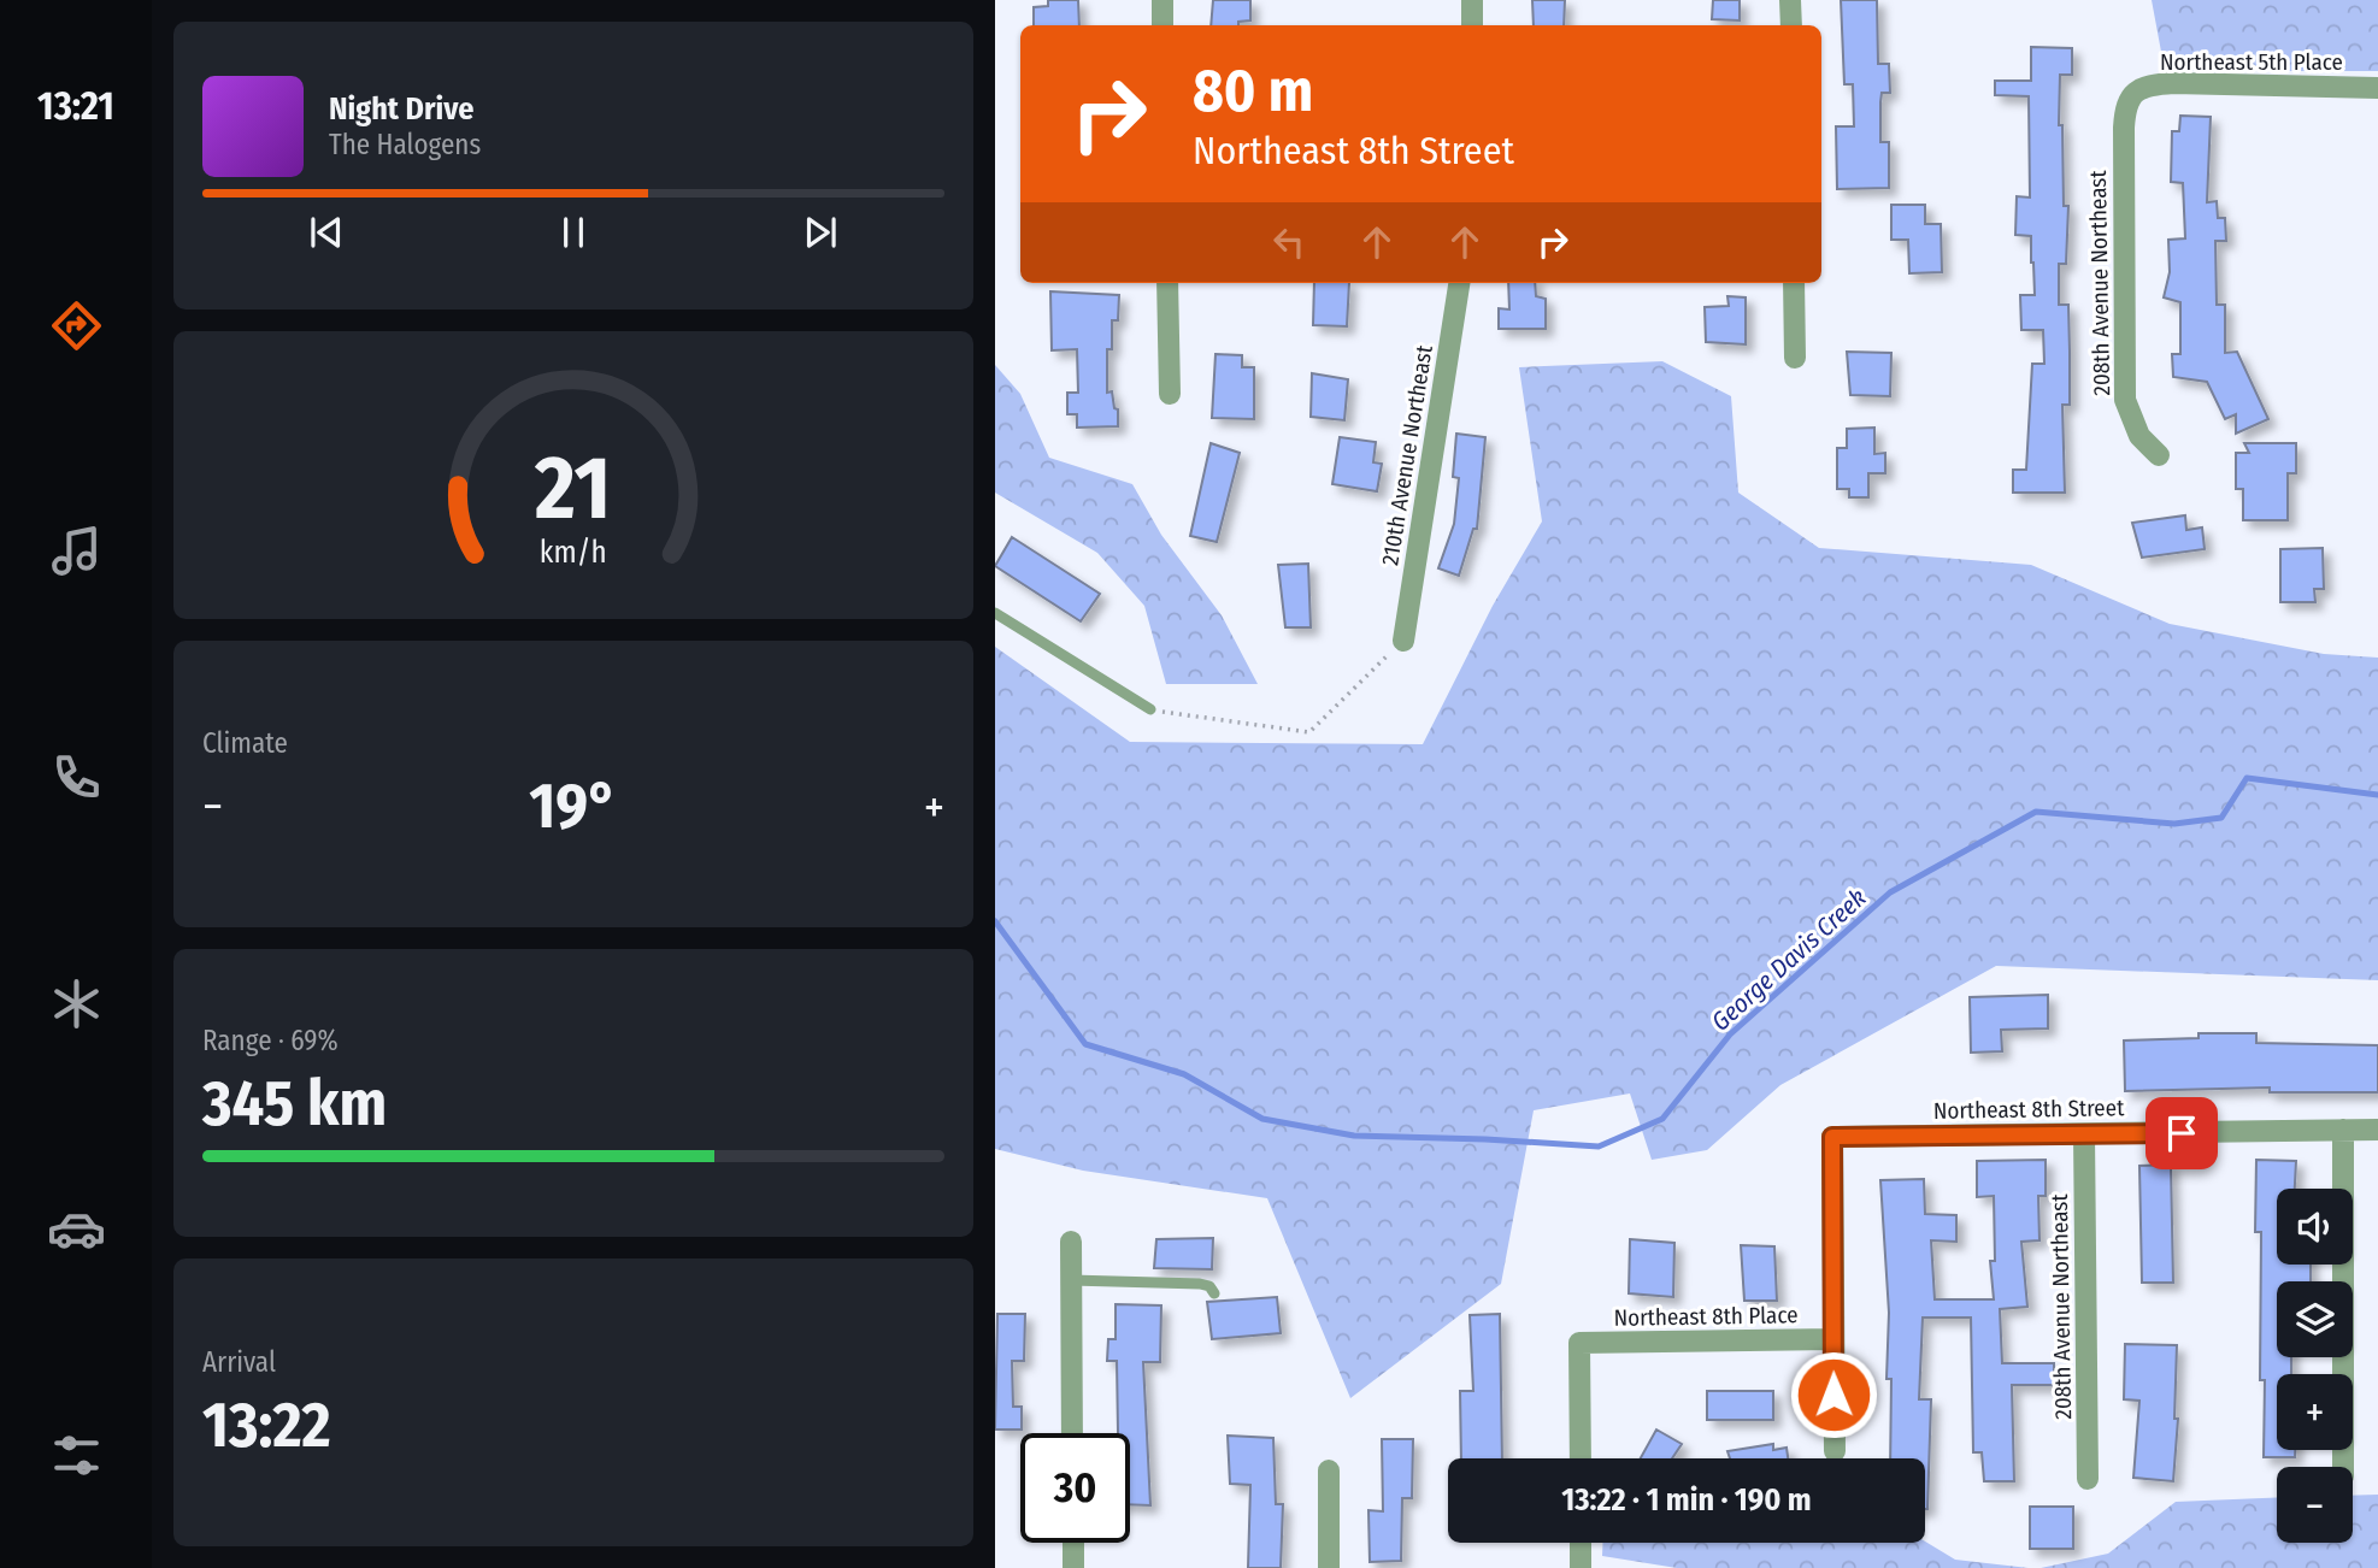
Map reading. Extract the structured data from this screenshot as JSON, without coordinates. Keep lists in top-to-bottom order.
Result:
{
  "streets": {
    "street": [
      "Northeast 5th Place",
      "208th Avenue Northeast",
      "210th Avenue Northeast",
      "Northeast 8th Street",
      "Northeast 8th Place"
    ]
  },
  "crossings": [
    ["Northeast 5th Place", "208th Avenue Northeast"],
    ["208th Avenue Northeast", "Northeast 8th Street"],
    ["Northeast 8th Street", "Northeast 8th Place"]
  ],
  "water": ["George Davis Creek"],
  "page": {
    "tabs": "13:21",
    "turn": ["80 m", "Northeast 8th Street"],
    "song": ["Night Drive", "The Halogens"],
    "tile": [
      "Climate",
      ["Range · 69%", "345 km"],
      ["Arrival", "13:22"]
    ],
    "heat": ["−", "19°", "+"],
    "map_buttons": ["+", "−"],
    "limit": "30",
    "trip": "13:22 · 1 min · 190 m",
    "gauge": ["21", "km/h"]
  }
}
